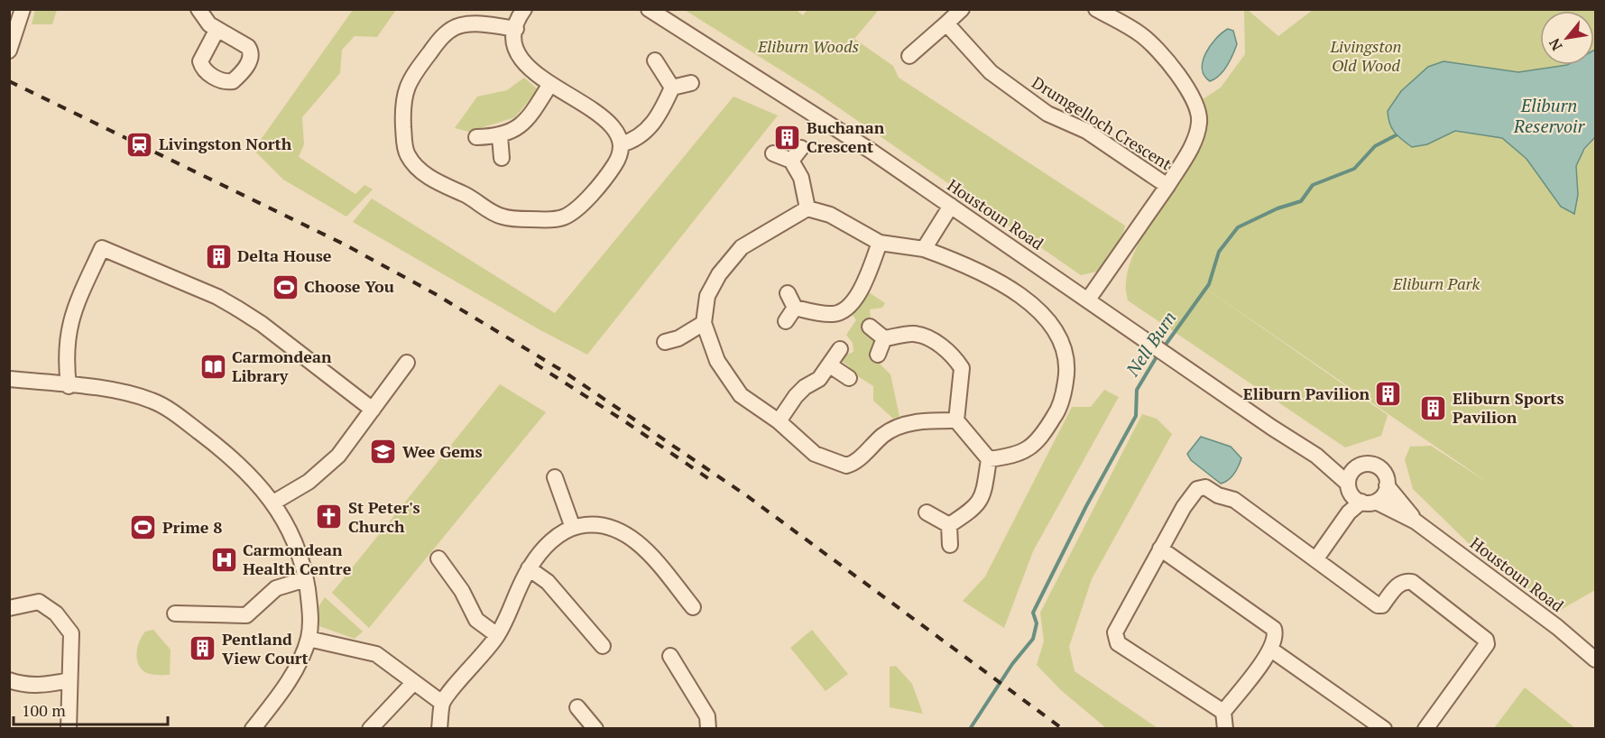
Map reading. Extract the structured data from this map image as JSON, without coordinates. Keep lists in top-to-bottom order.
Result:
{
  "streets": {
    "street": ["Drumgelloch Crescent", "Houstoun Road"]
  },
  "crossings": [
    ["Drumgelloch Crescent", "Houstoun Road"]
  ],
  "water": ["Eliburn Reservoir", "Nell Burn"],
  "parks": ["Eliburn Woods", "Livingston Old Wood", "Eliburn Park"],
  "places": {
    "building": [
      "Buchanan Crescent",
      "Delta House",
      "Eliburn Pavilion",
      "Eliburn Sports Pavilion",
      "Pentland View Court"
    ],
    "station": ["Livingston North"],
    "sports": ["Choose You", "Prime 8"],
    "library": ["Carmondean Library"],
    "school or university": ["Wee Gems"],
    "church": ["St Peter's Church"],
    "hospital": ["Carmondean Health Centre"]
  },
  "scale_bar": "100 m",
  "north": "bottom left"
}
